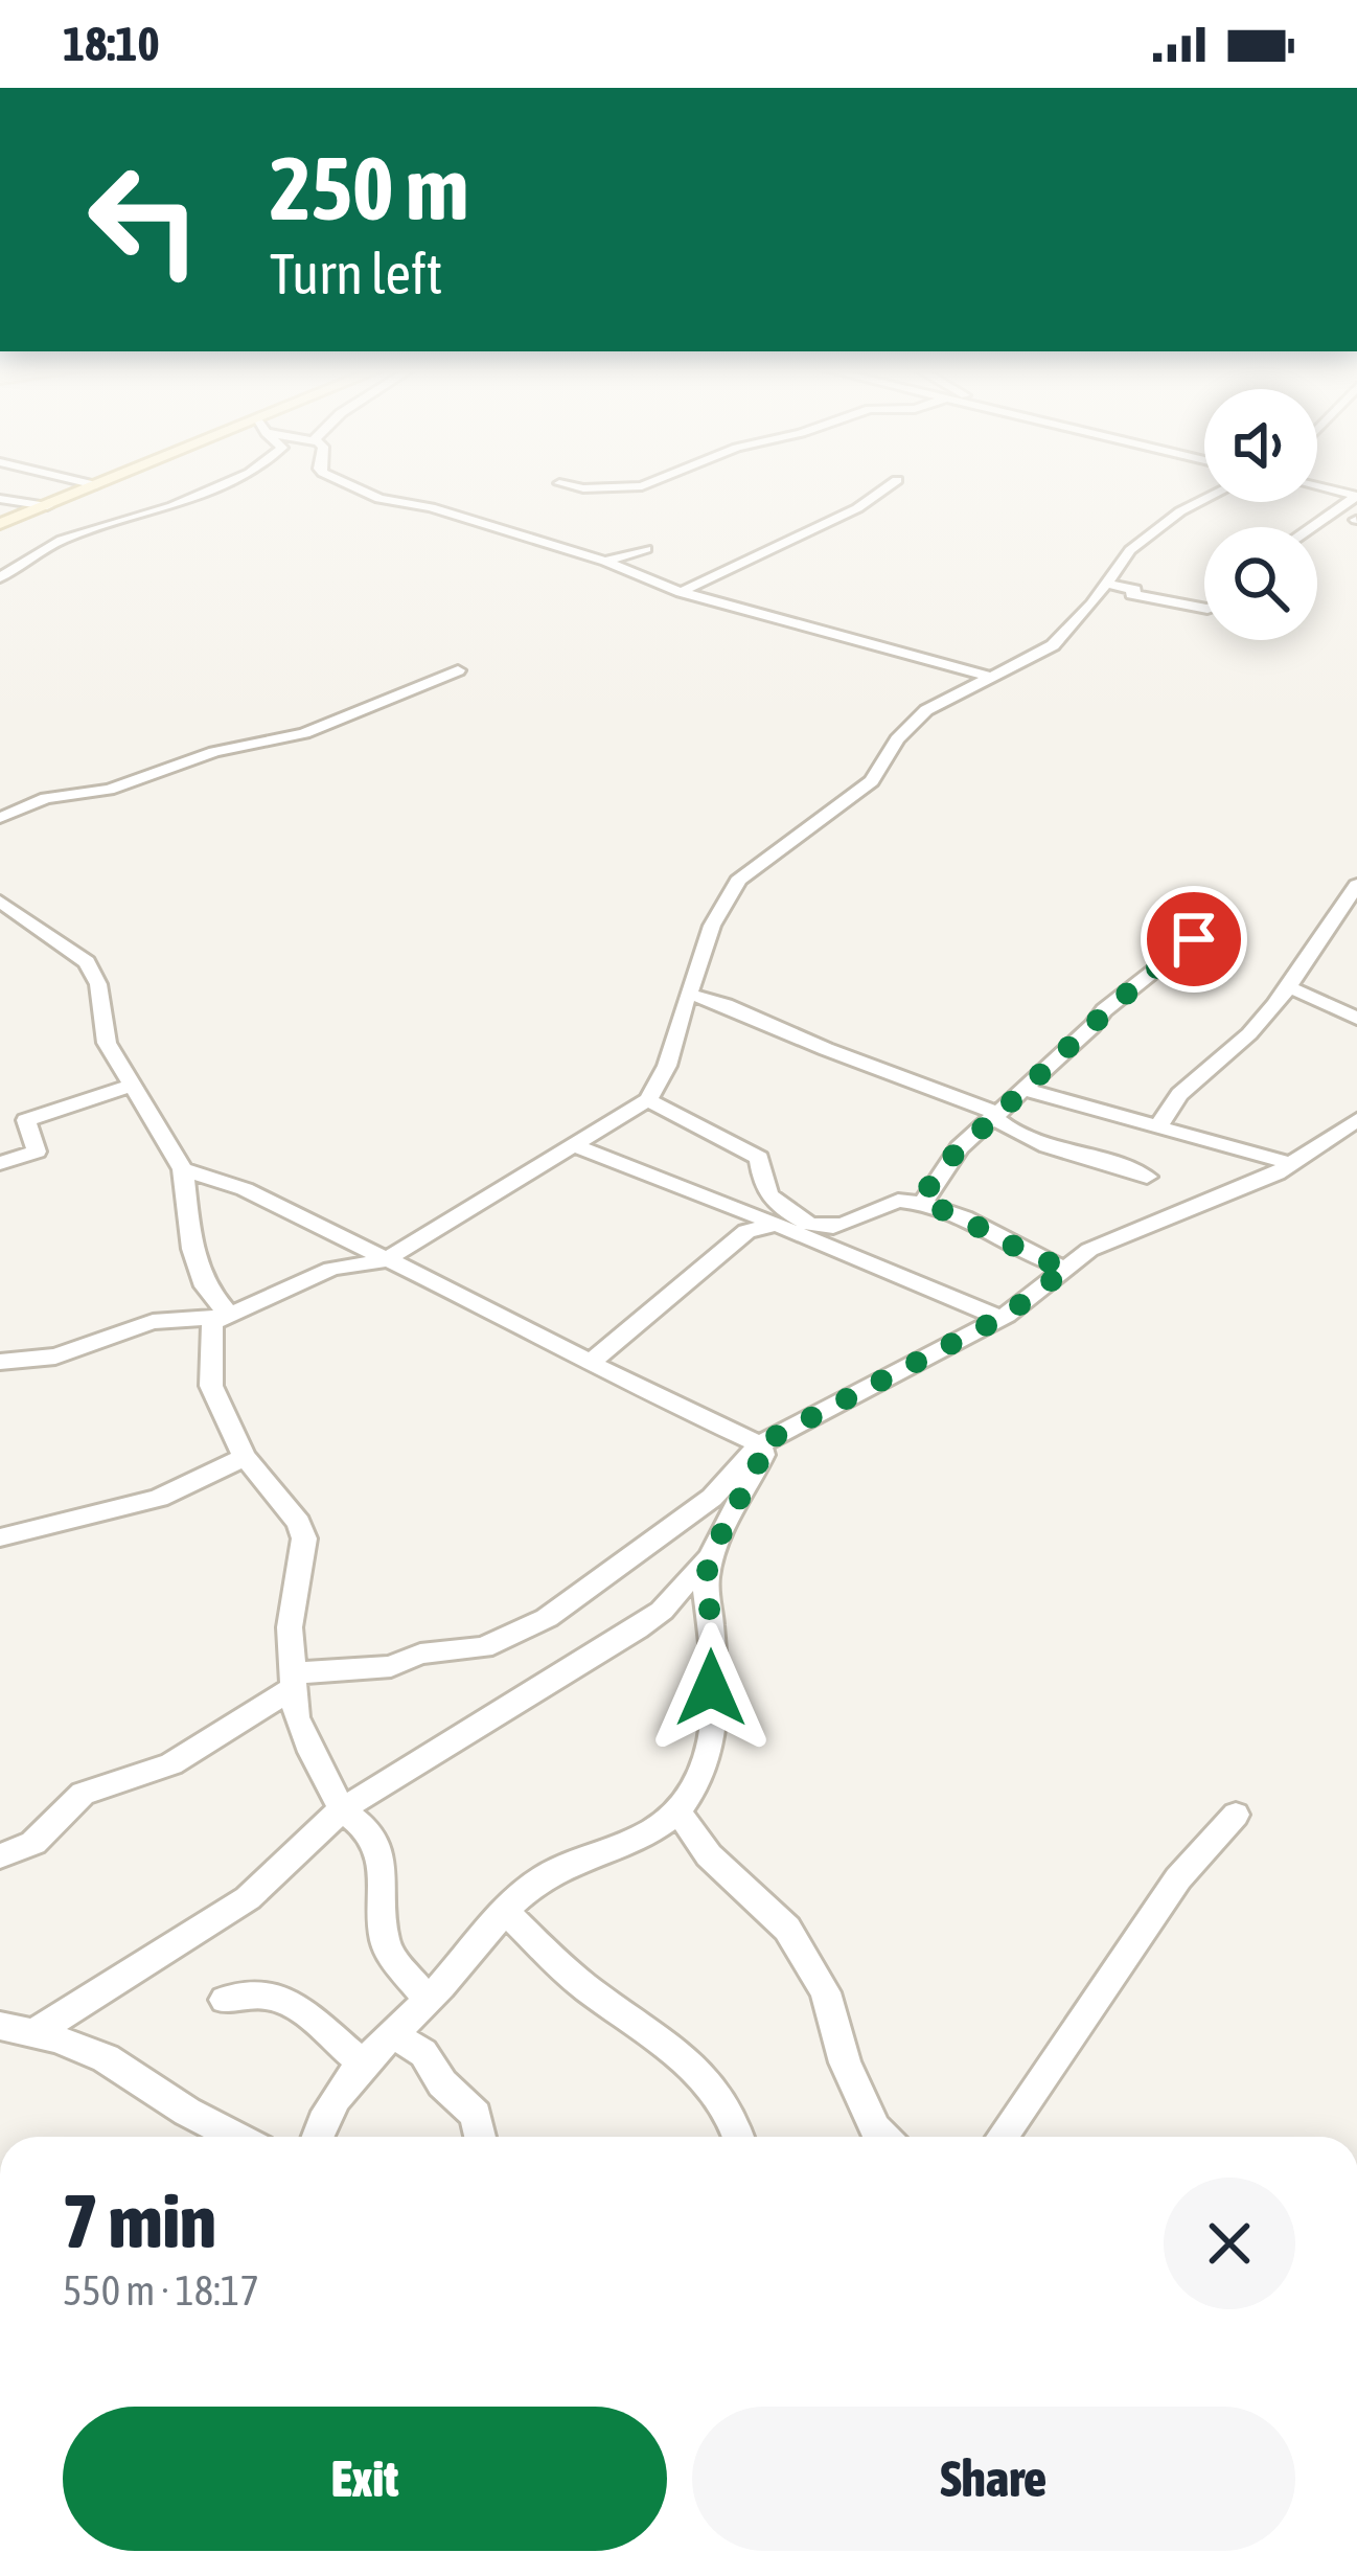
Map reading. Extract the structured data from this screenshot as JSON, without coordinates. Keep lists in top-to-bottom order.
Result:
{
  "page": {
    "status": "18:10",
    "turn": ["250 m", "Turn left"],
    "heading": ["7 min", "550 m · 18:17"],
    "buttons": ["Exit", "Share"]
  }
}
